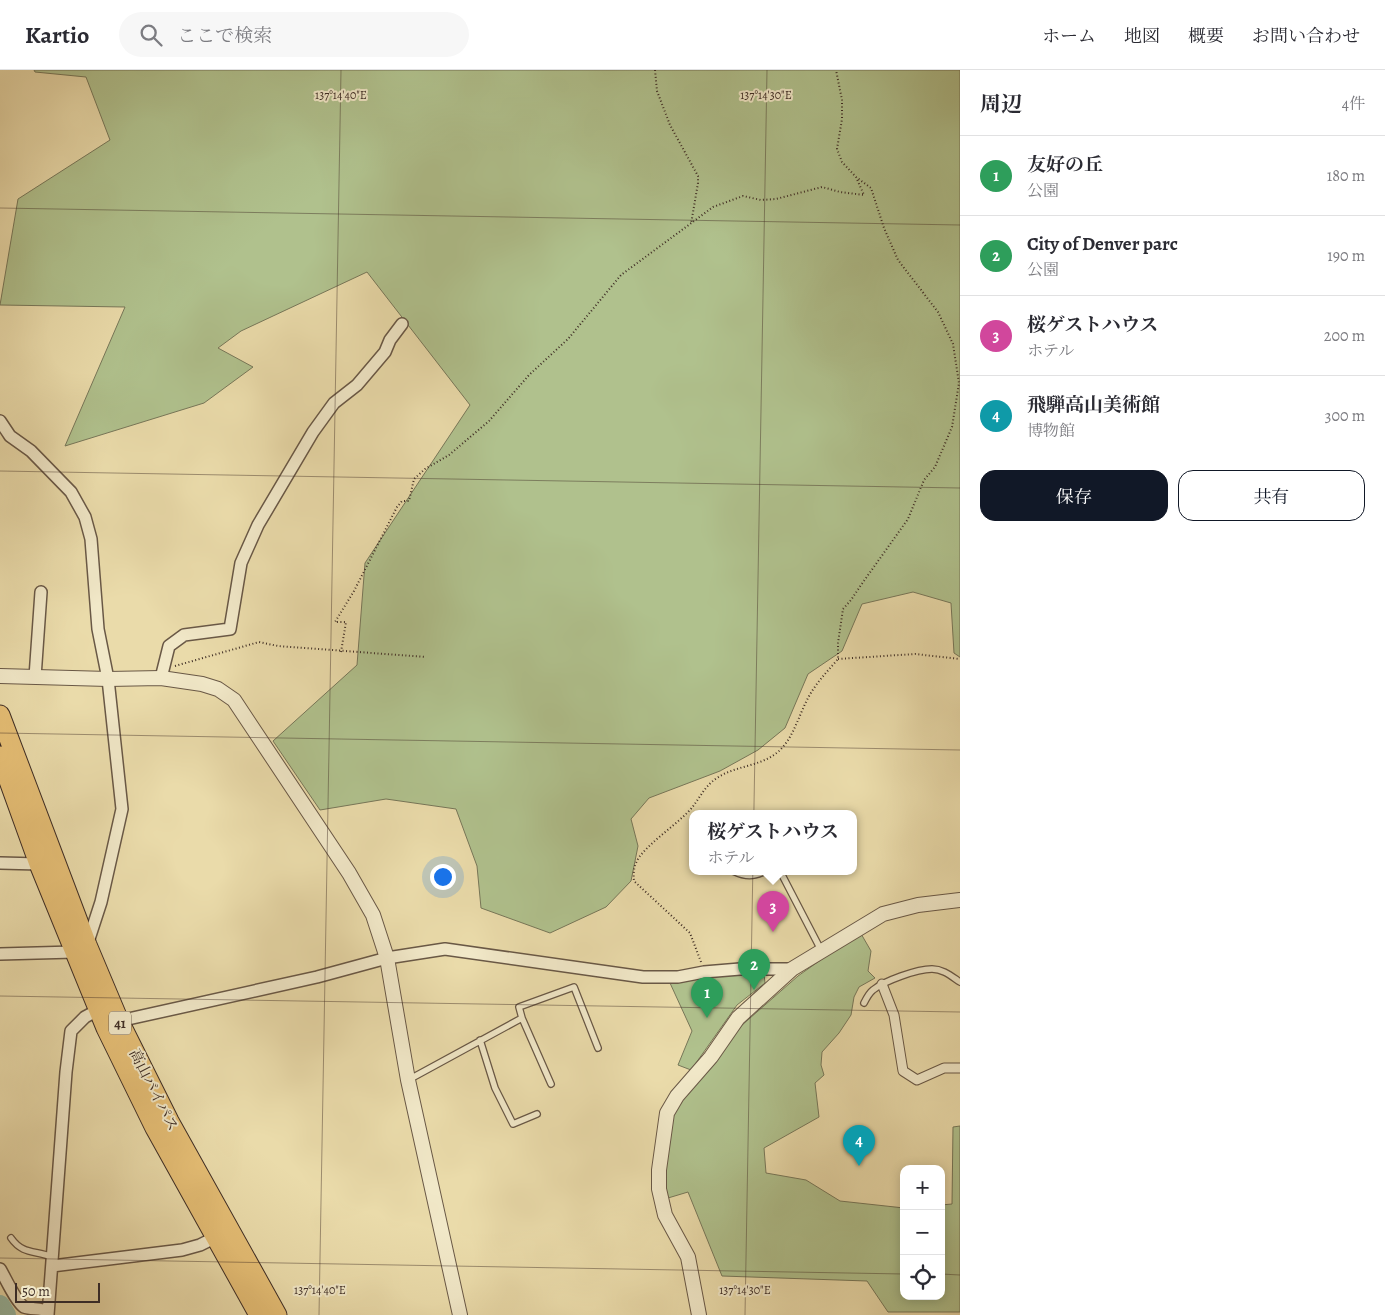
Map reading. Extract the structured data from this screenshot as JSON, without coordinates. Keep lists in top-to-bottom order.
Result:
{
  "streets": {
    "highway": ["41", "高山バイパス"]
  },
  "scale_bar": "50 m",
  "page": {
    "header": "Kartio",
    "search": "ここで検索",
    "nav": [
      "ホーム",
      "地図",
      "概要",
      "お問い合わせ"
    ],
    "heading": ["周辺", "4件"],
    "list": [
      {
        "mark": "1",
        "name": "友好の丘",
        "note": "公園",
        "value": "180 m"
      },
      {
        "mark": "2",
        "name": "City of Denver parc",
        "note": "公園",
        "value": "190 m"
      },
      {
        "mark": "3",
        "name": "桜ゲストハウス",
        "note": "ホテル",
        "value": "200 m"
      },
      {
        "mark": "4",
        "name": "飛騨高山美術館",
        "note": "博物館",
        "value": "300 m"
      }
    ],
    "buttons": ["保存", "共有"],
    "popup": ["桜ゲストハウス", "ホテル"],
    "pins": [
      "3",
      "2",
      "1",
      "4"
    ],
    "map_buttons": ["+", "−"],
    "scale": "50 m"
  },
  "coordinates": ["137°14'40\"E", "137°14'30\"E"]
}
